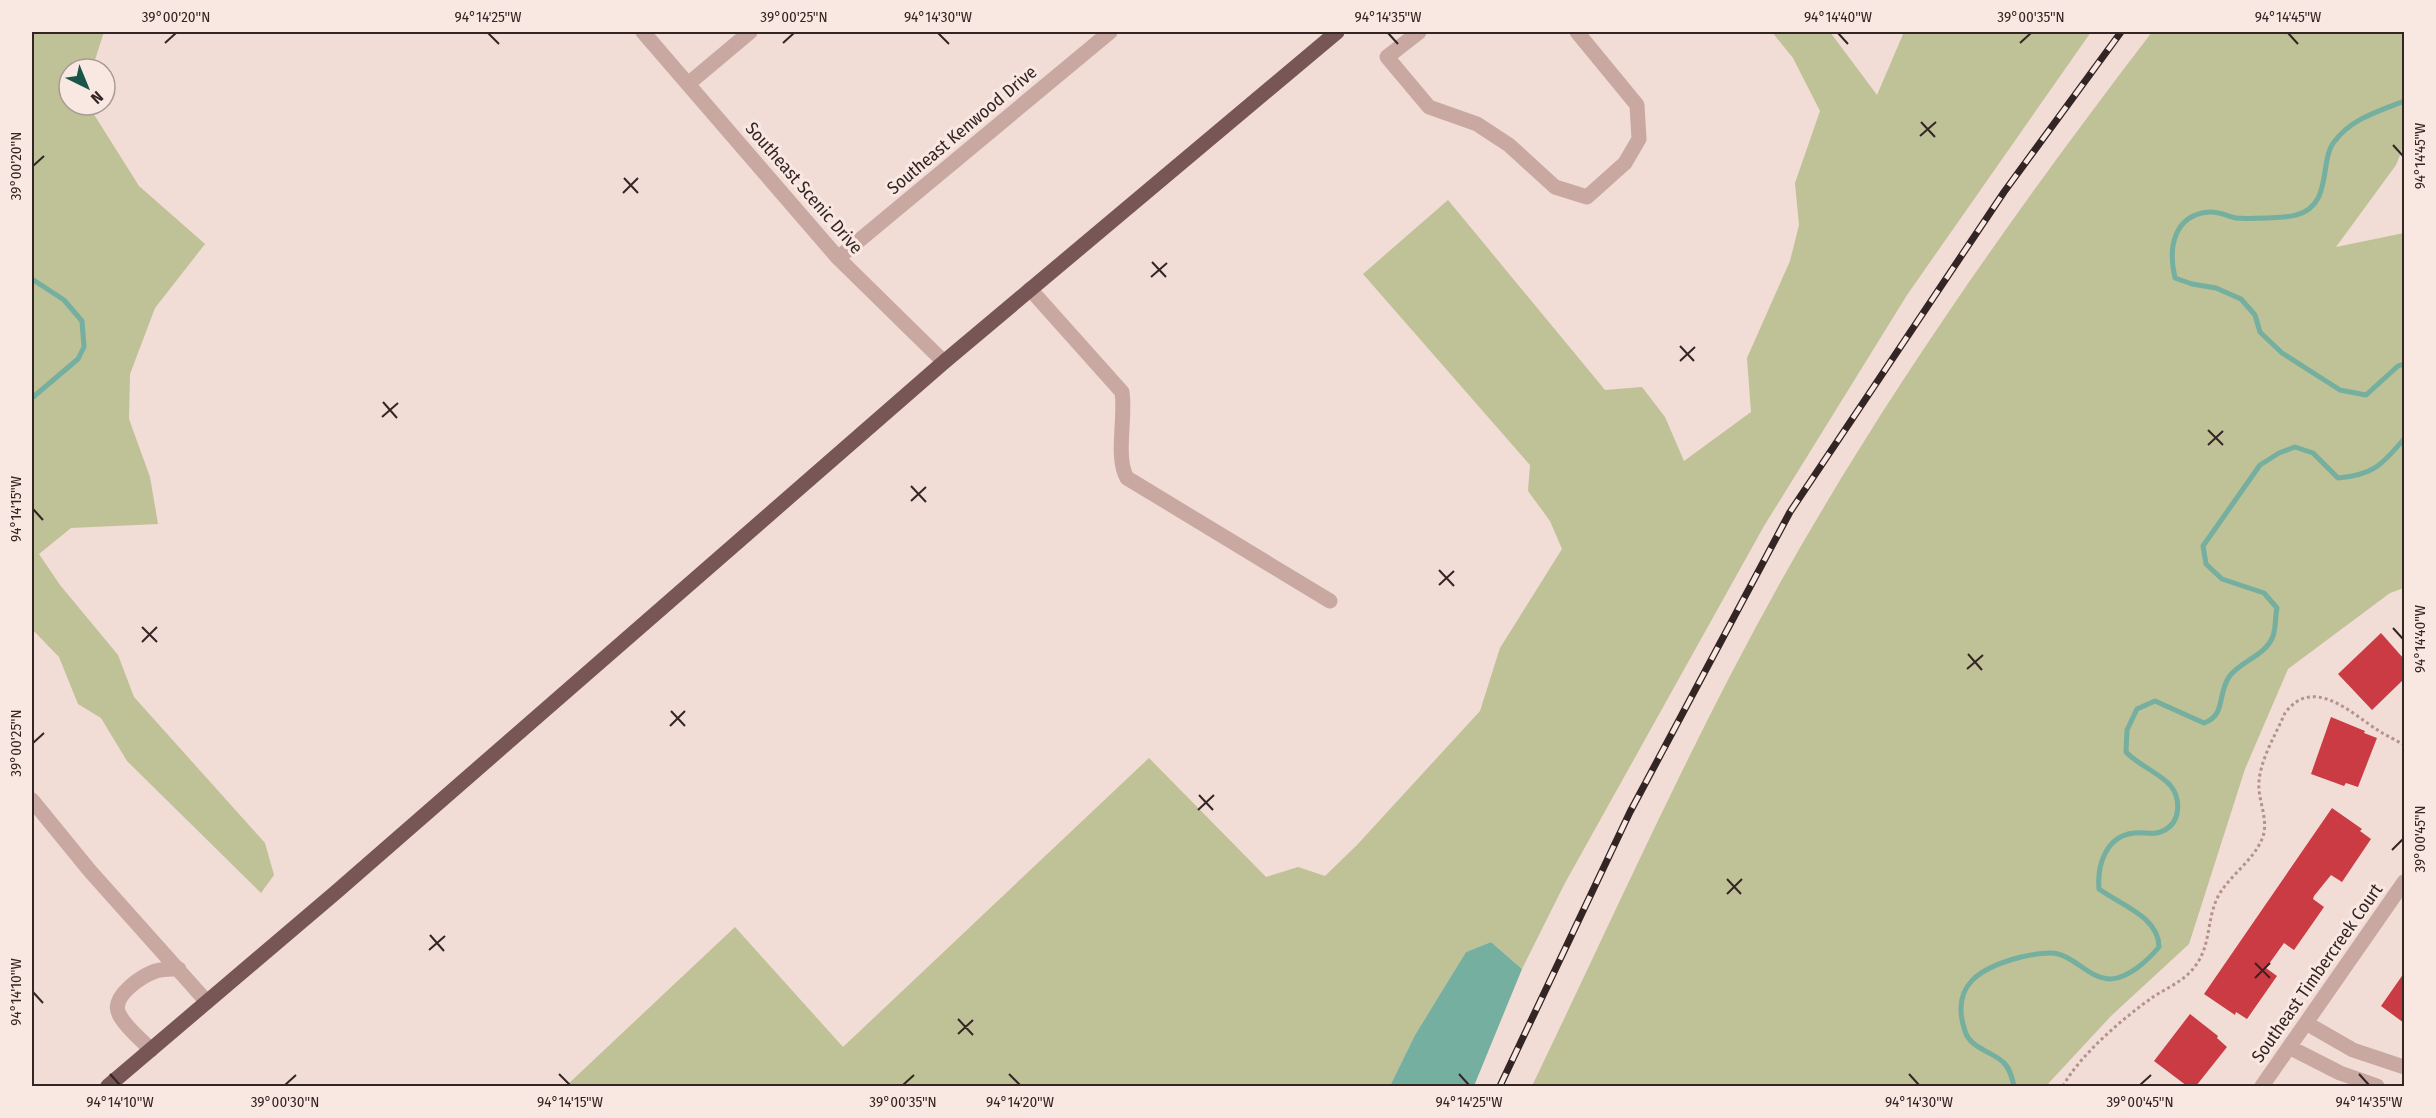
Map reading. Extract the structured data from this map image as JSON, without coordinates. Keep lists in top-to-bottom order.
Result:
{
  "streets": {
    "street": ["Southeast Kenwood Drive", "Southeast Scenic Drive", "Southeast Timbercreek Court"]
  },
  "crossings": [
    ["Southeast Kenwood Drive", "Southeast Scenic Drive"]
  ],
  "north": "bottom right",
  "coordinates": [
    "39°00'20\"N",
    "94°14'25\"W",
    "39°00'25\"N",
    "94°14'30\"W",
    "94°14'35\"W",
    "94°14'40\"W",
    "39°00'35\"N",
    "94°14'45\"W",
    "94°14'15\"W",
    "39°00'45\"N",
    "94°14'10\"W",
    "39°00'30\"N",
    "94°14'20\"W"
  ]
}
